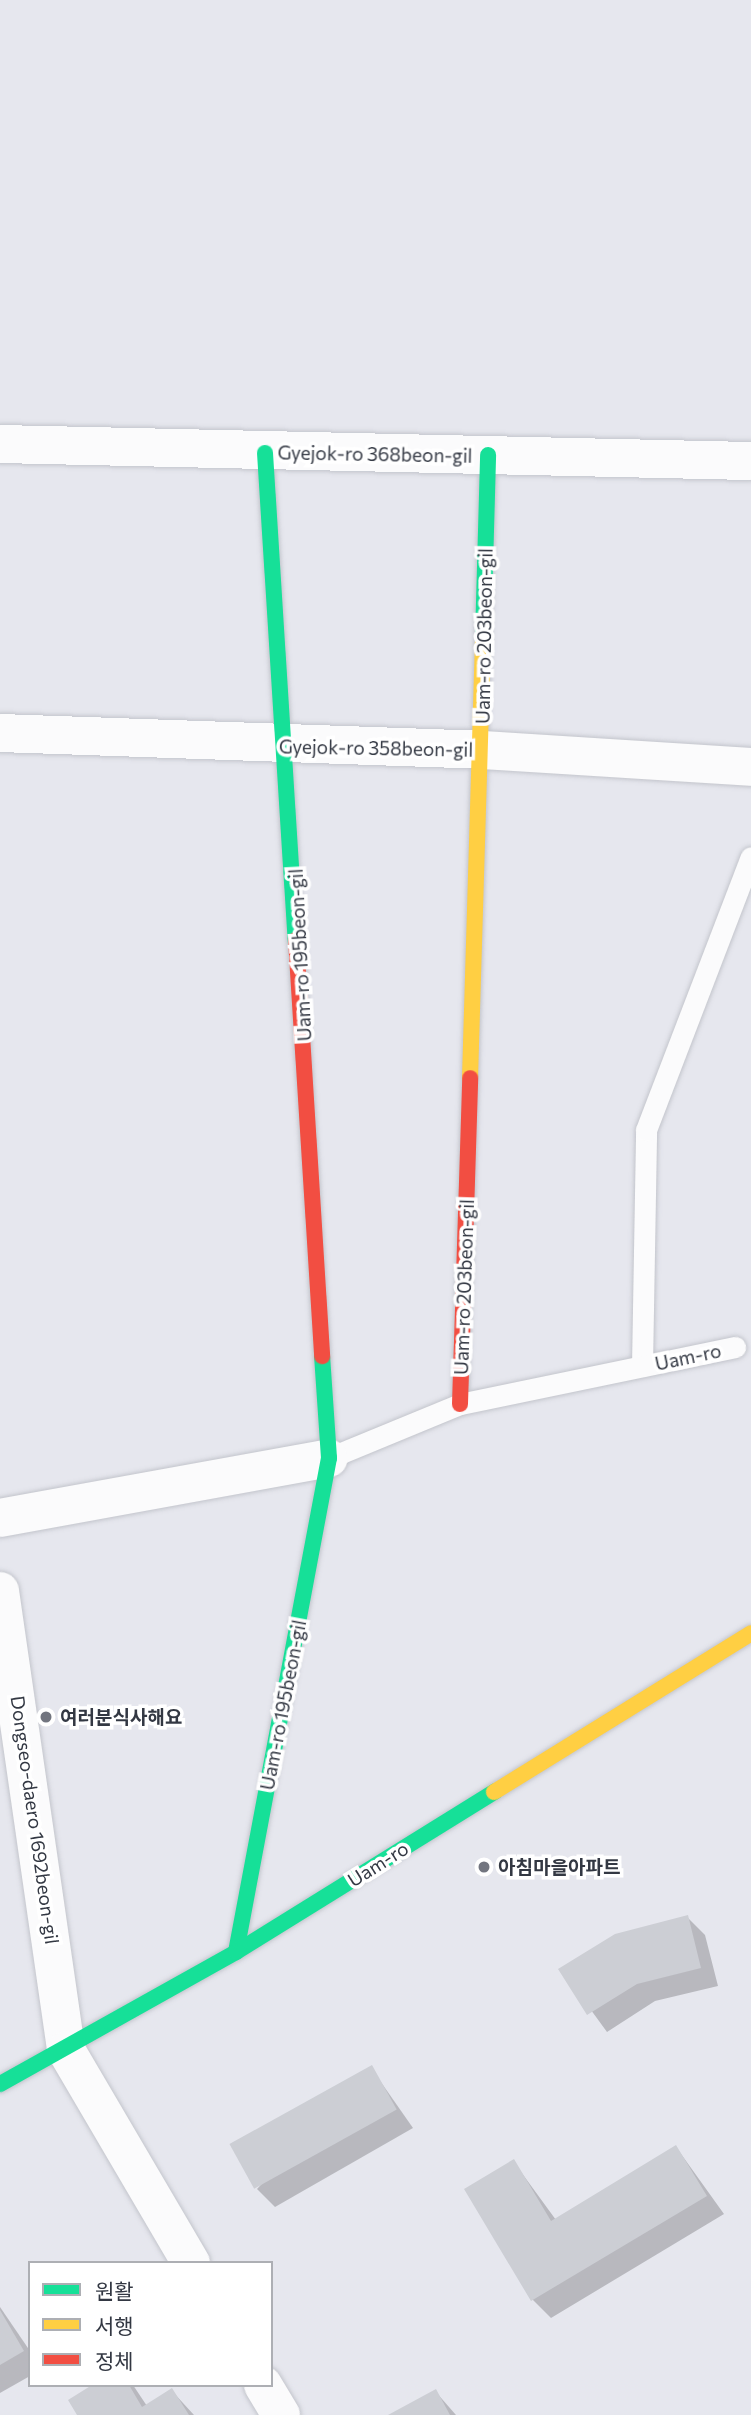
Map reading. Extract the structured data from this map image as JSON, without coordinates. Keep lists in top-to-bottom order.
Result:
{
  "streets": {
    "street": [
      "Gyejok-ro 368beon-gil",
      "Uam-ro 203beon-gil",
      "Gyejok-ro 358beon-gil",
      "Uam-ro 195beon-gil",
      "Uam-ro",
      "Dongseo-daero 1692beon-gil"
    ]
  },
  "crossings": [
    ["Gyejok-ro 368beon-gil", "Uam-ro 203beon-gil"],
    ["Gyejok-ro 368beon-gil", "Uam-ro 195beon-gil"],
    ["Uam-ro 203beon-gil", "Gyejok-ro 358beon-gil"],
    ["Uam-ro 203beon-gil", "Uam-ro"],
    ["Gyejok-ro 358beon-gil", "Uam-ro 195beon-gil"],
    ["Uam-ro 195beon-gil", "Uam-ro"],
    ["Uam-ro", "Dongseo-daero 1692beon-gil"]
  ],
  "places": ["여러분식사해요", "아침마을아파트"],
  "legend": ["원활", "서행", "정체"]
}
